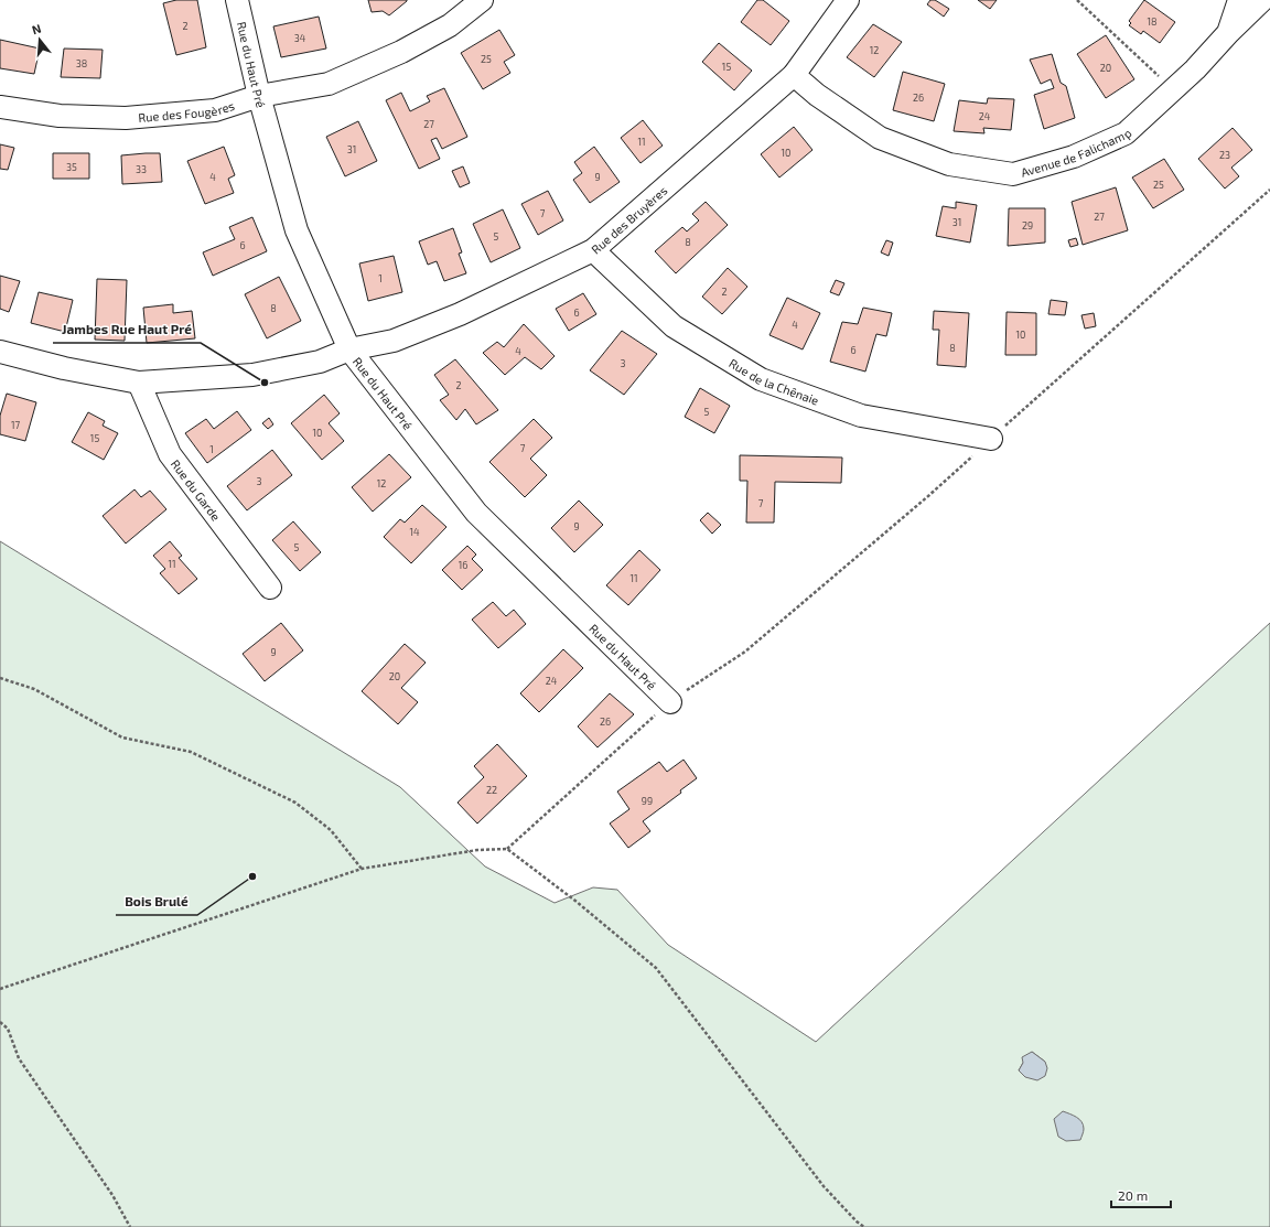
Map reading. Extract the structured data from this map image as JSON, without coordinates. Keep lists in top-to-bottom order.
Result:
{
  "streets": {
    "street": [
      "Rue du Haut Pré",
      "Rue des Fougères",
      "Avenue de Falichamp",
      "Rue des Bruyères",
      "Rue de la Chênaie",
      "Rue du Garde"
    ]
  },
  "crossings": [
    ["Rue du Haut Pré", "Rue des Fougères"],
    ["Rue du Haut Pré", "Rue des Bruyères"],
    ["Avenue de Falichamp", "Rue des Bruyères"],
    ["Rue des Bruyères", "Rue de la Chênaie"]
  ],
  "places": ["Jambes Rue Haut Pré", "Bois Brulé"],
  "house_numbers": [
    "18",
    "2",
    "34",
    "12",
    "25",
    "38",
    "15",
    "20",
    "26",
    "24",
    "27",
    "11",
    "31",
    "10",
    "23",
    "35",
    "33",
    "4",
    "9",
    "25",
    "7",
    "27",
    "31",
    "29",
    "5",
    "8",
    "6",
    "1",
    "2",
    "8",
    "6",
    "4",
    "10",
    "8",
    "6",
    "4",
    "3",
    "2",
    "5",
    "17",
    "10",
    "15",
    "7",
    "1",
    "3",
    "12",
    "7",
    "9",
    "14",
    "5",
    "11",
    "16",
    "11",
    "9",
    "20",
    "24",
    "26",
    "22",
    "99"
  ],
  "scale_bar": "20 m",
  "north": "top"
}
